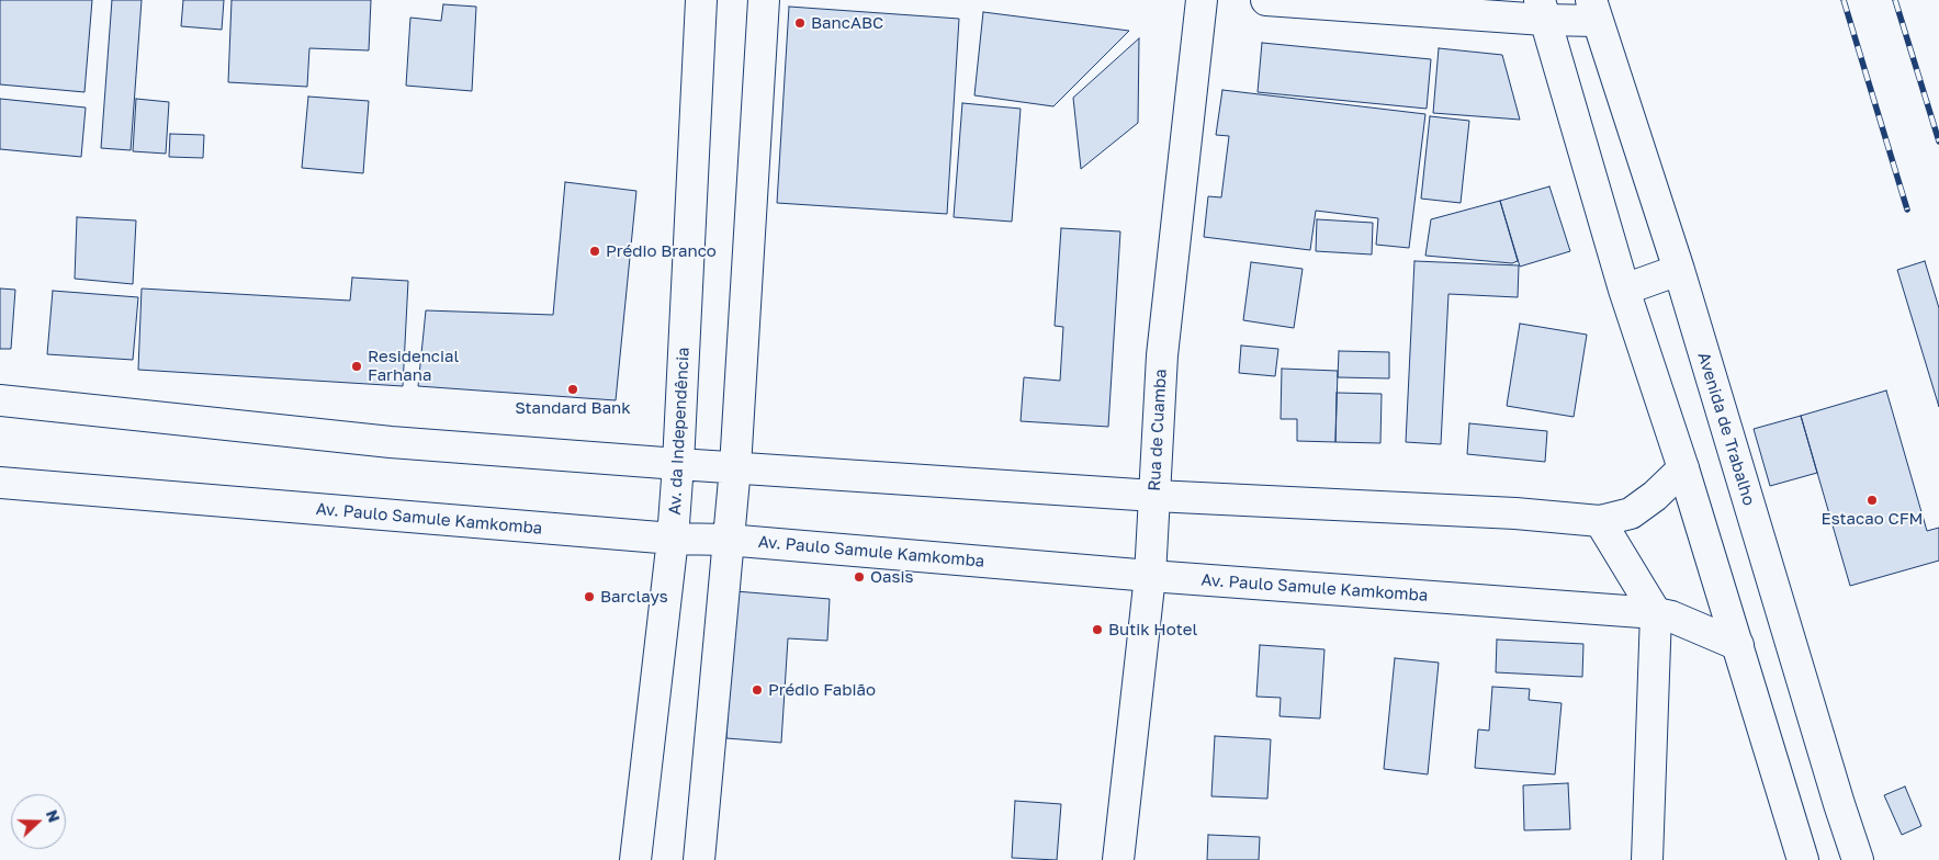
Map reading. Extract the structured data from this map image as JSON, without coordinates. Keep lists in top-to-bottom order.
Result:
{
  "streets": {
    "main road": [
      "Avenida de Trabalho",
      "Rua de Cuamba",
      "Av. da Independência",
      "Av. Paulo Samule Kamkomba"
    ]
  },
  "crossings": [
    ["Rua de Cuamba", "Av. Paulo Samule Kamkomba"],
    ["Av. da Independência", "Av. Paulo Samule Kamkomba"]
  ],
  "places": [
    "BancABC",
    "Prédio Branco",
    "Residencial Farhana",
    "Standard Bank",
    "Estacao CFM",
    "Oasis",
    "Barclays",
    "Butik Hotel",
    "Prédio Fabião"
  ],
  "north": "right"
}
